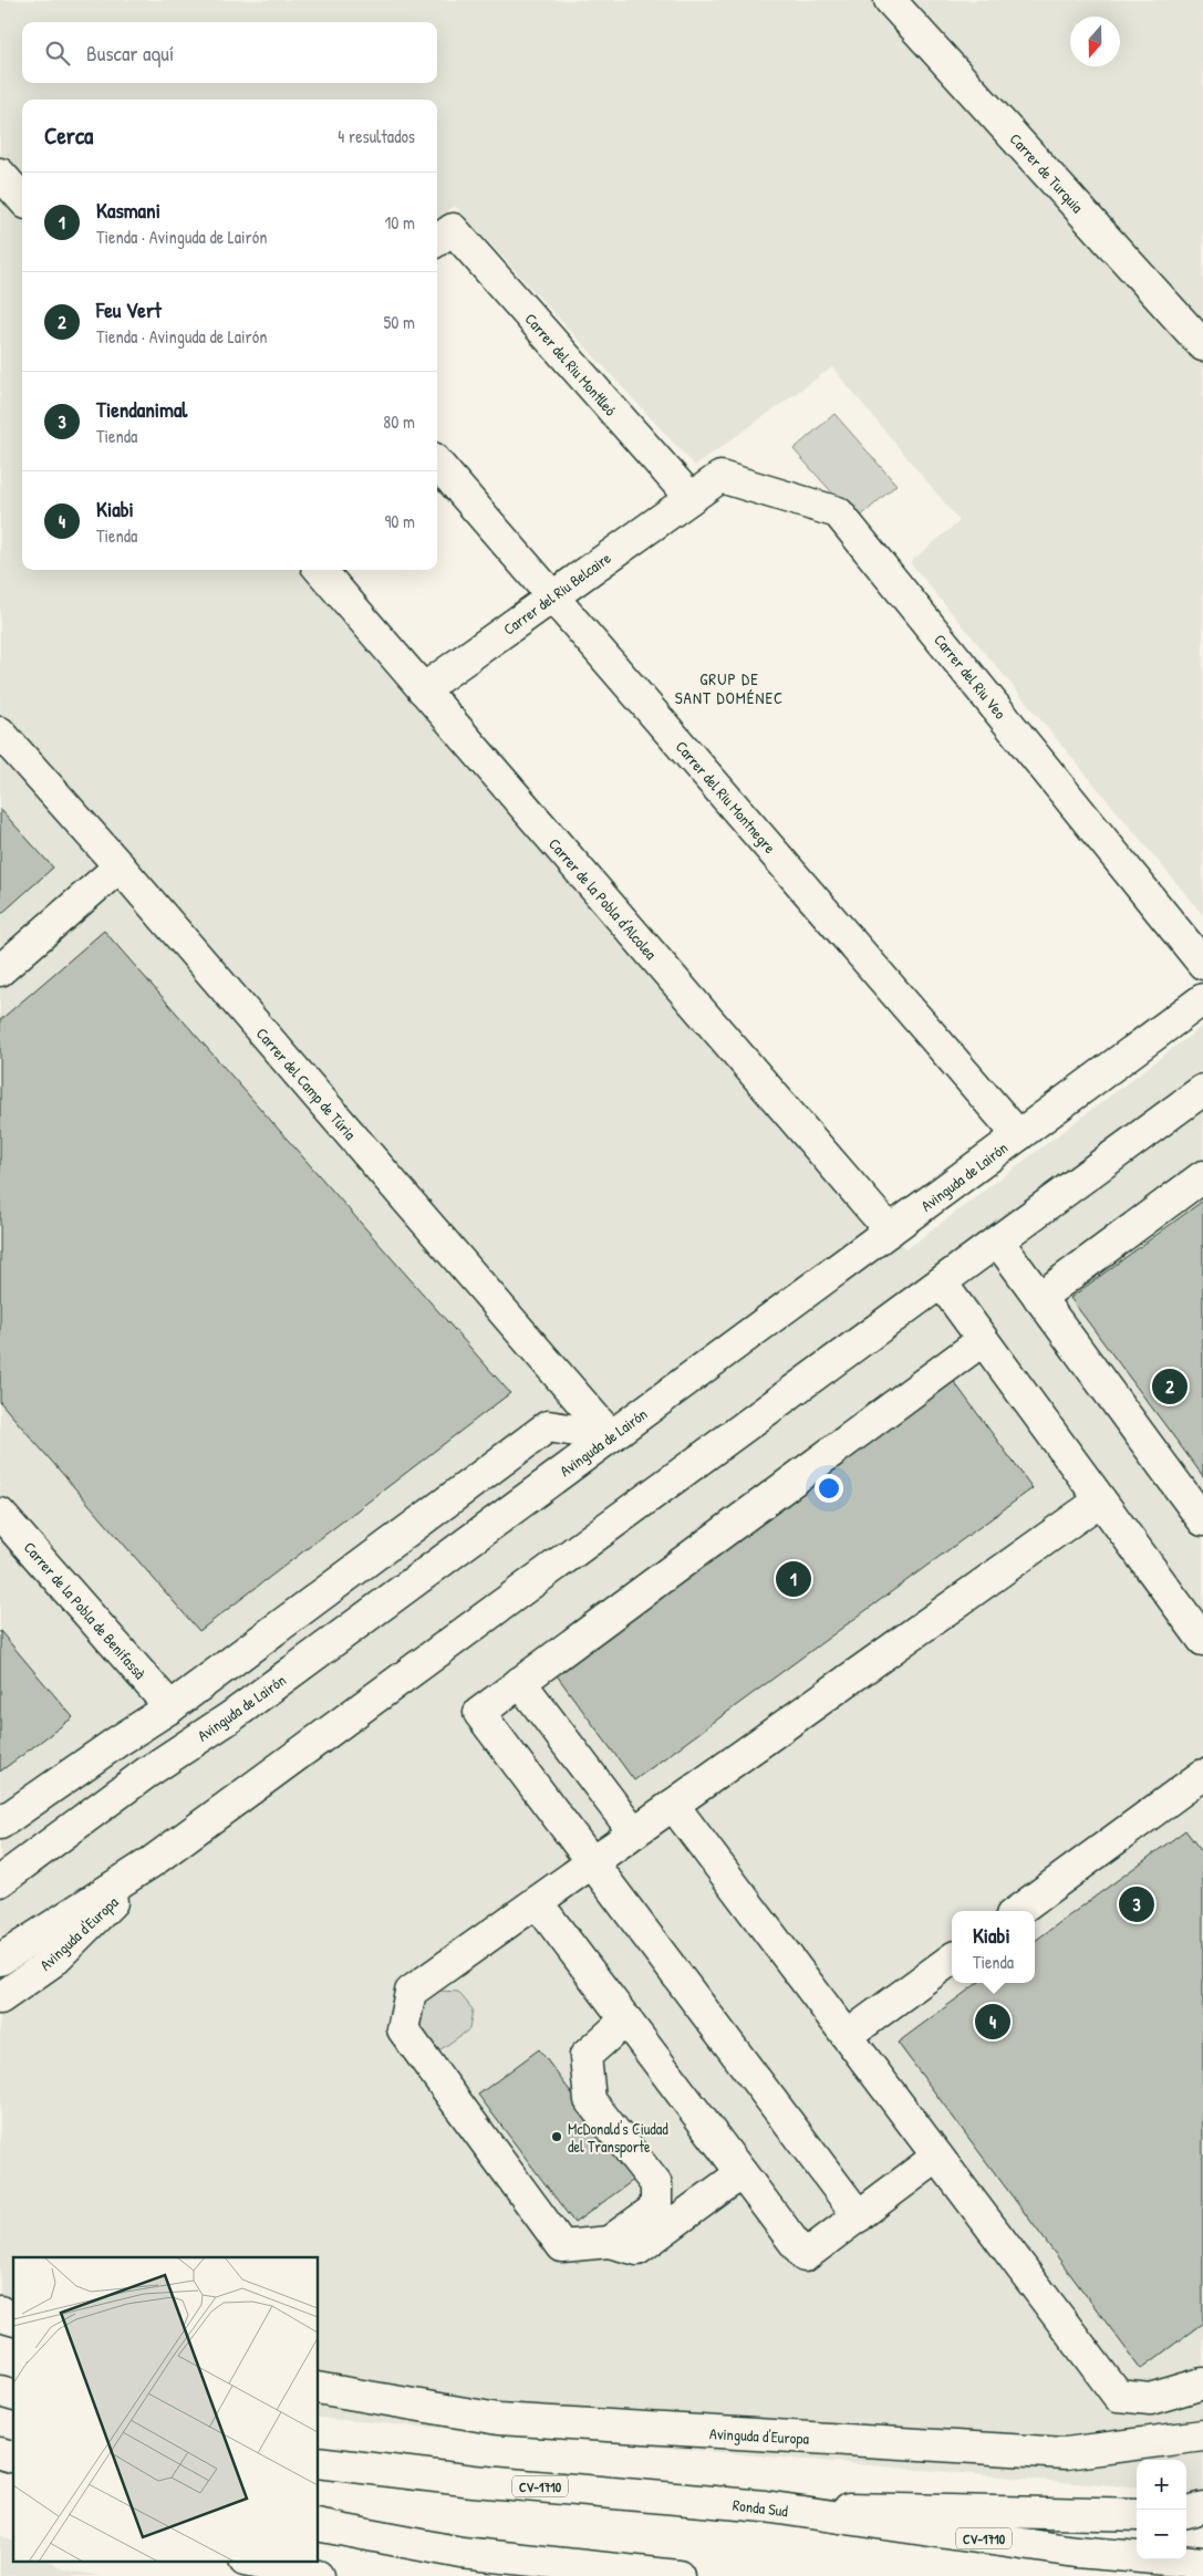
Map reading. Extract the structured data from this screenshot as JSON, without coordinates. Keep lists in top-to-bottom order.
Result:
{
  "streets": {
    "street": [
      "Carrer de Turquia",
      "Carrer del Riu Montlleó",
      "Carrer del Riu Belcaire",
      "Carrer del Riu Veo",
      "Carrer del Riu Montnegre",
      "Carrer de la Pobla d'Alcolea",
      "Carrer del Camp de Túria",
      "Avinguda de Lairón",
      "Carrer de la Pobla de Benifassà",
      "Avinguda d'Europa",
      "CV-1710",
      "Ronda Sud"
    ]
  },
  "crossings": [
    ["Carrer del Riu Montlleó", "Carrer del Riu Belcaire"],
    ["Carrer del Riu Montlleó", "Carrer del Riu Veo"],
    ["Carrer del Riu Belcaire", "Carrer del Riu Veo"],
    ["Carrer del Riu Belcaire", "Carrer del Riu Montnegre"],
    ["Carrer del Riu Belcaire", "Carrer de la Pobla d'Alcolea"],
    ["Carrer del Riu Montnegre", "Avinguda de Lairón"],
    ["Carrer de la Pobla d'Alcolea", "Avinguda de Lairón"],
    ["Carrer del Camp de Túria", "Avinguda de Lairón"]
  ],
  "districts": ["GRUP DE SANT DOMÉNEC"],
  "places": ["McDonald's Ciudad del Transporte"],
  "north": "bottom",
  "page": {
    "search": "Buscar aquí",
    "heading": ["Cerca", "4 resultados"],
    "list": [
      {
        "mark": "1",
        "name": "Kasmani",
        "note": "Tienda · Avinguda de Lairón",
        "value": "10 m"
      },
      {
        "mark": "2",
        "name": "Feu Vert",
        "note": "Tienda · Avinguda de Lairón",
        "value": "50 m"
      },
      {
        "mark": "3",
        "name": "Tiendanimal",
        "note": "Tienda",
        "value": "80 m"
      },
      {
        "mark": "4",
        "name": "Kiabi",
        "note": "Tienda",
        "value": "90 m"
      }
    ],
    "pins": [
      "2",
      "1",
      "3",
      "4"
    ],
    "popup": ["Kiabi", "Tienda"],
    "map_buttons": ["+", "−"]
  }
}
